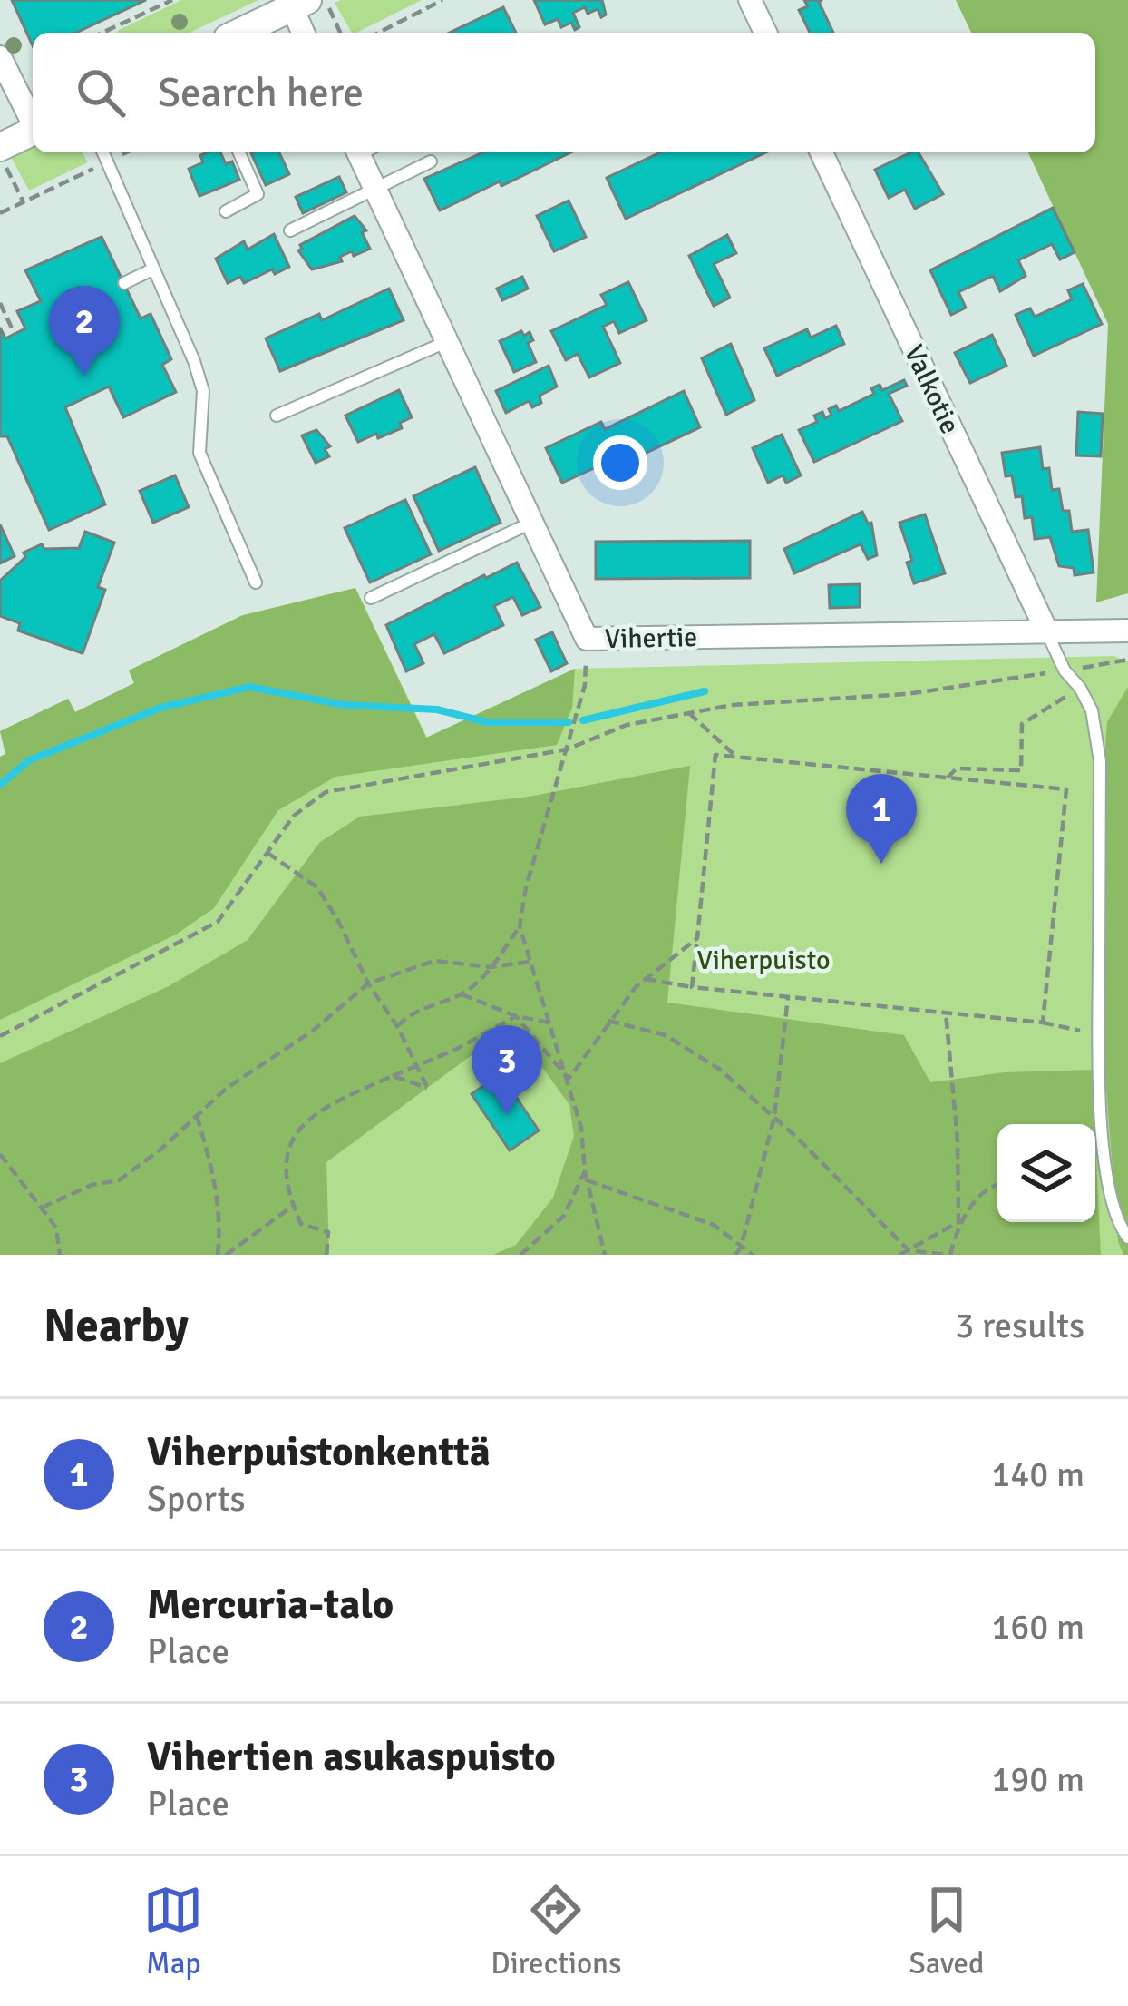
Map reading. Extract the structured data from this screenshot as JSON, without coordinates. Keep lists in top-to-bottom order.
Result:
{
  "streets": {
    "street": ["Valkotie", "Vihertie"]
  },
  "crossings": [
    ["Valkotie", "Vihertie"]
  ],
  "parks": ["Viherpuisto"],
  "page": {
    "search": "Search here",
    "pins": ["2", "1", "3"],
    "heading": ["Nearby", "3 results"],
    "list": [
      {
        "mark": "1",
        "name": "Viherpuistonkenttä",
        "note": "Sports",
        "value": "140 m"
      },
      {
        "mark": "2",
        "name": "Mercuria-talo",
        "note": "Place",
        "value": "160 m"
      },
      {
        "mark": "3",
        "name": "Vihertien asukaspuisto",
        "note": "Place",
        "value": "190 m"
      }
    ],
    "nav": ["Map", "Directions", "Saved"]
  }
}
